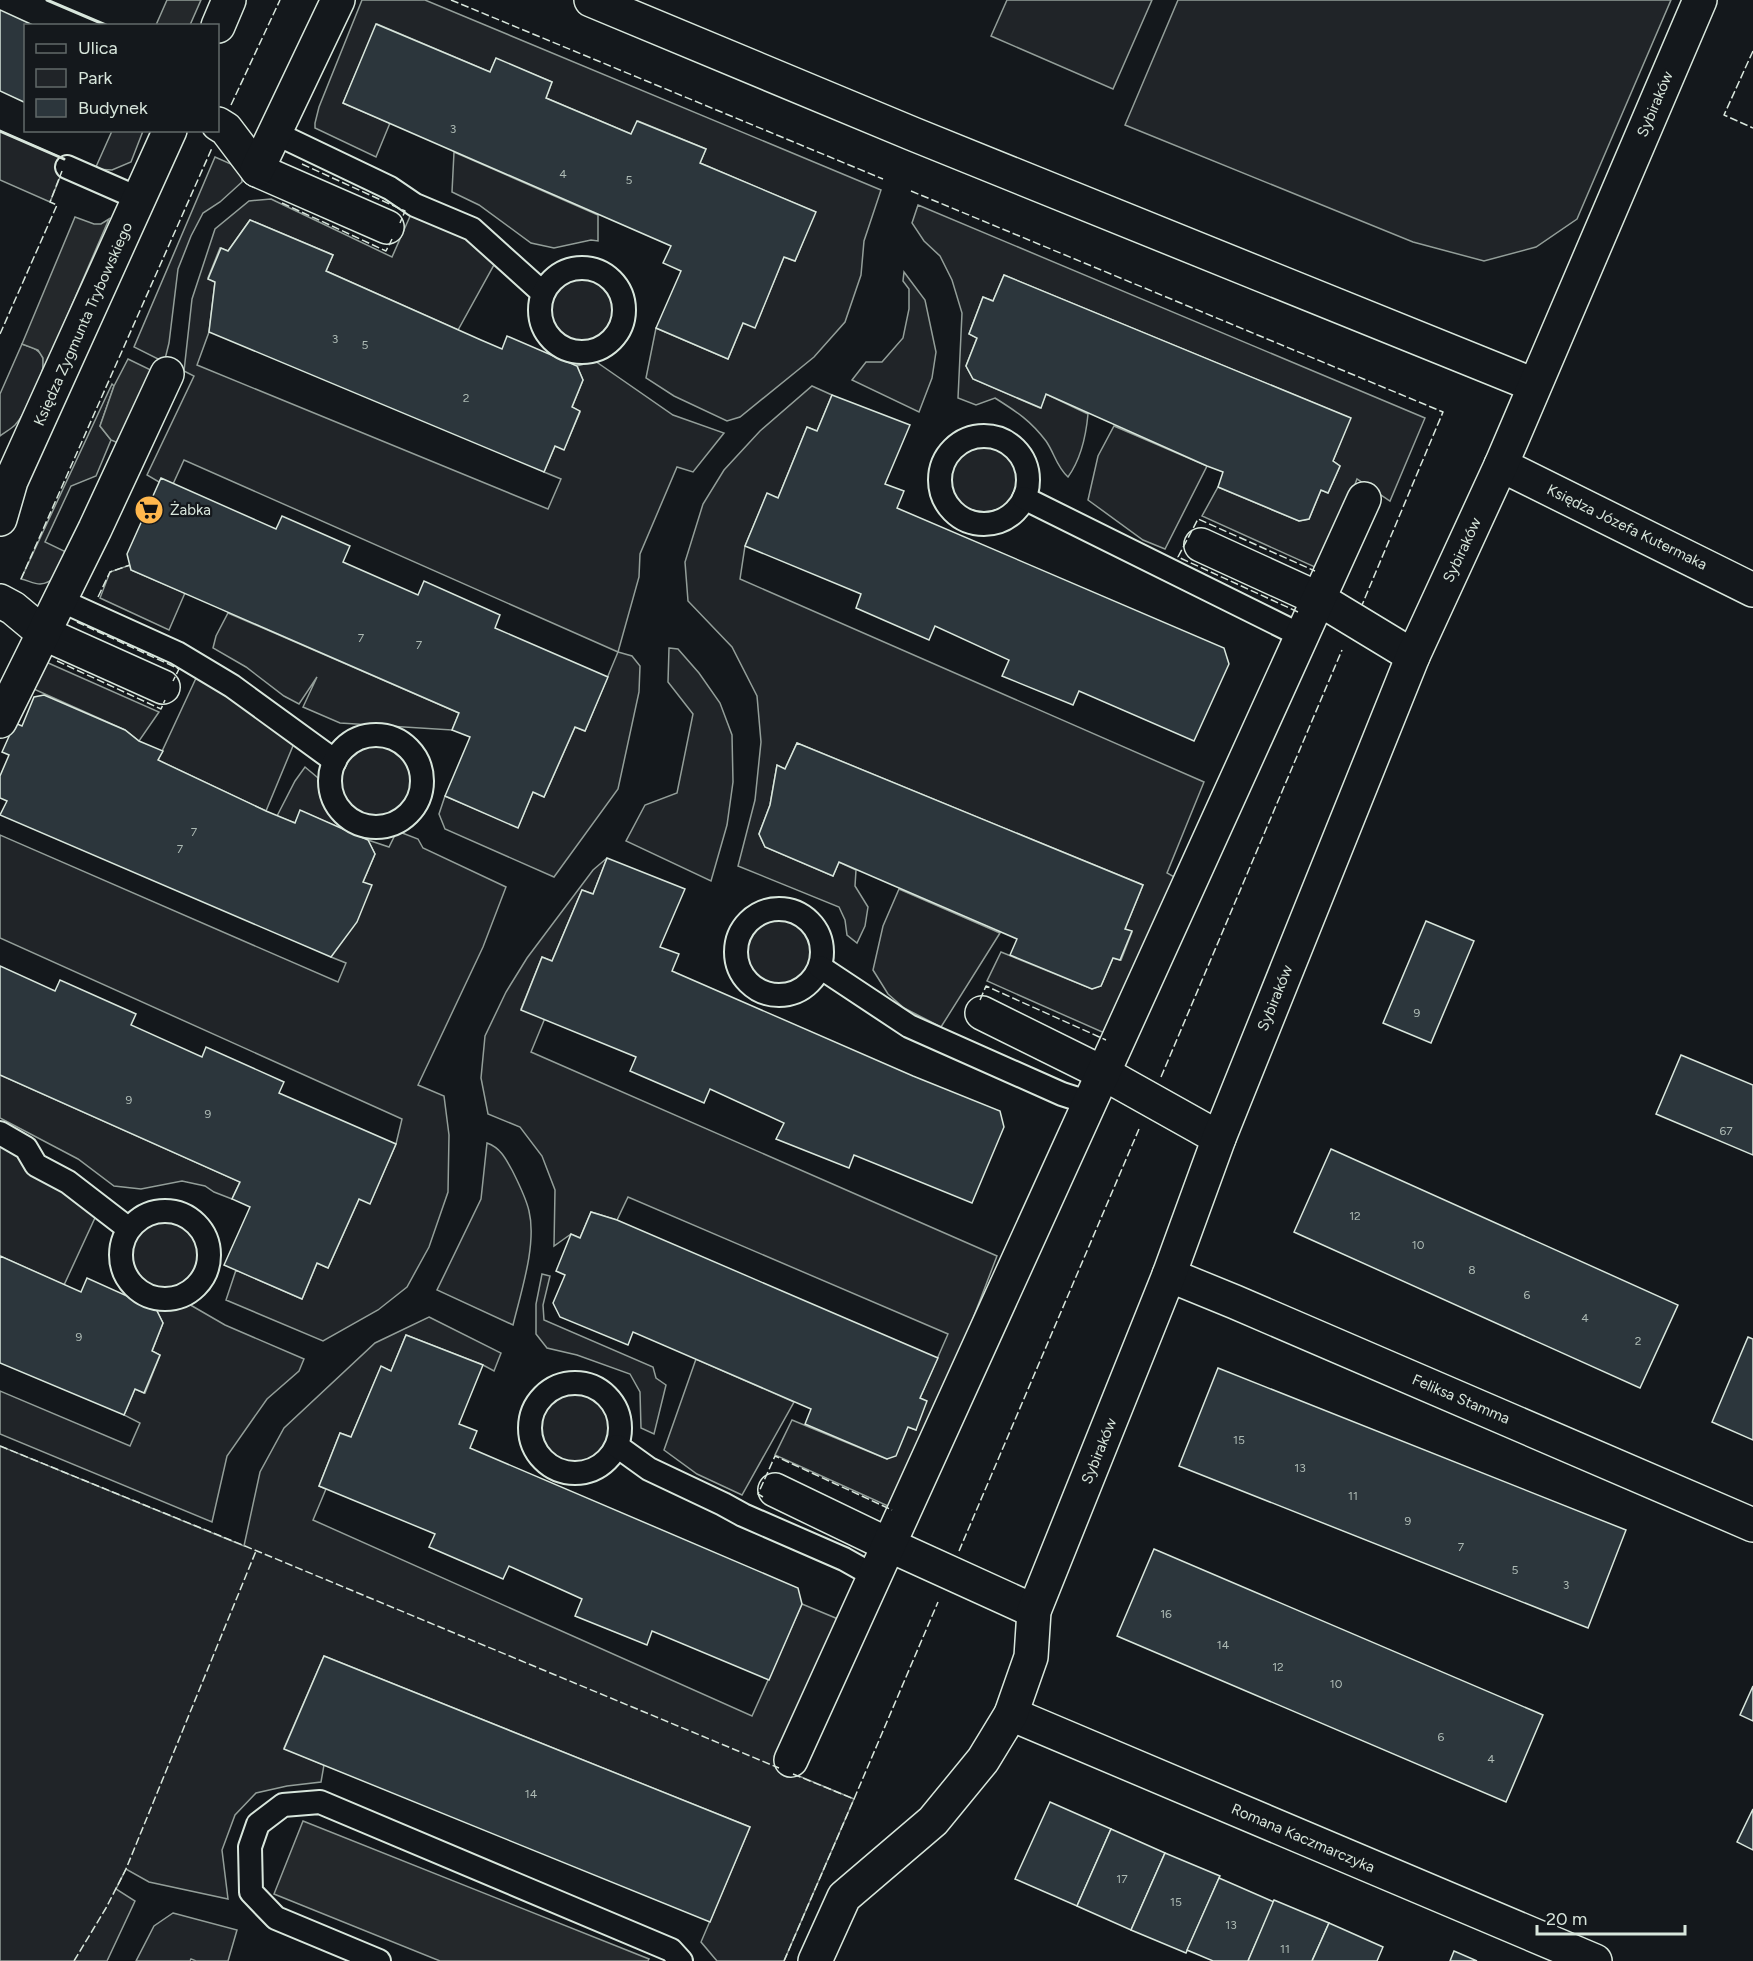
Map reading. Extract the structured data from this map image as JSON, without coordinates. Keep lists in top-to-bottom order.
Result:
{
  "streets": {
    "street": [
      "Sybiraków",
      "Księdza Zygmunta Trybowskiego",
      "Księdza Józefa Kutermaka",
      "Feliksa Stamma",
      "Romana Kaczmarczyka"
    ]
  },
  "crossings": [
    ["Sybiraków", "Księdza Józefa Kutermaka"],
    ["Sybiraków", "Feliksa Stamma"],
    ["Sybiraków", "Romana Kaczmarczyka"]
  ],
  "places": {
    "supermarket": ["Żabka"]
  },
  "house_numbers": [
    "3",
    "4",
    "5",
    "3",
    "5",
    "2",
    "7",
    "7",
    "7",
    "7",
    "9",
    "9",
    "9",
    "67",
    "12",
    "10",
    "8",
    "6",
    "4",
    "9",
    "2",
    "15",
    "13",
    "11",
    "9",
    "7",
    "5",
    "3",
    "16",
    "14",
    "12",
    "10",
    "6",
    "4",
    "14",
    "17",
    "15",
    "13",
    "11"
  ],
  "legend": ["Ulica", "Park", "Budynek"],
  "scale_bar": "20 m"
}
